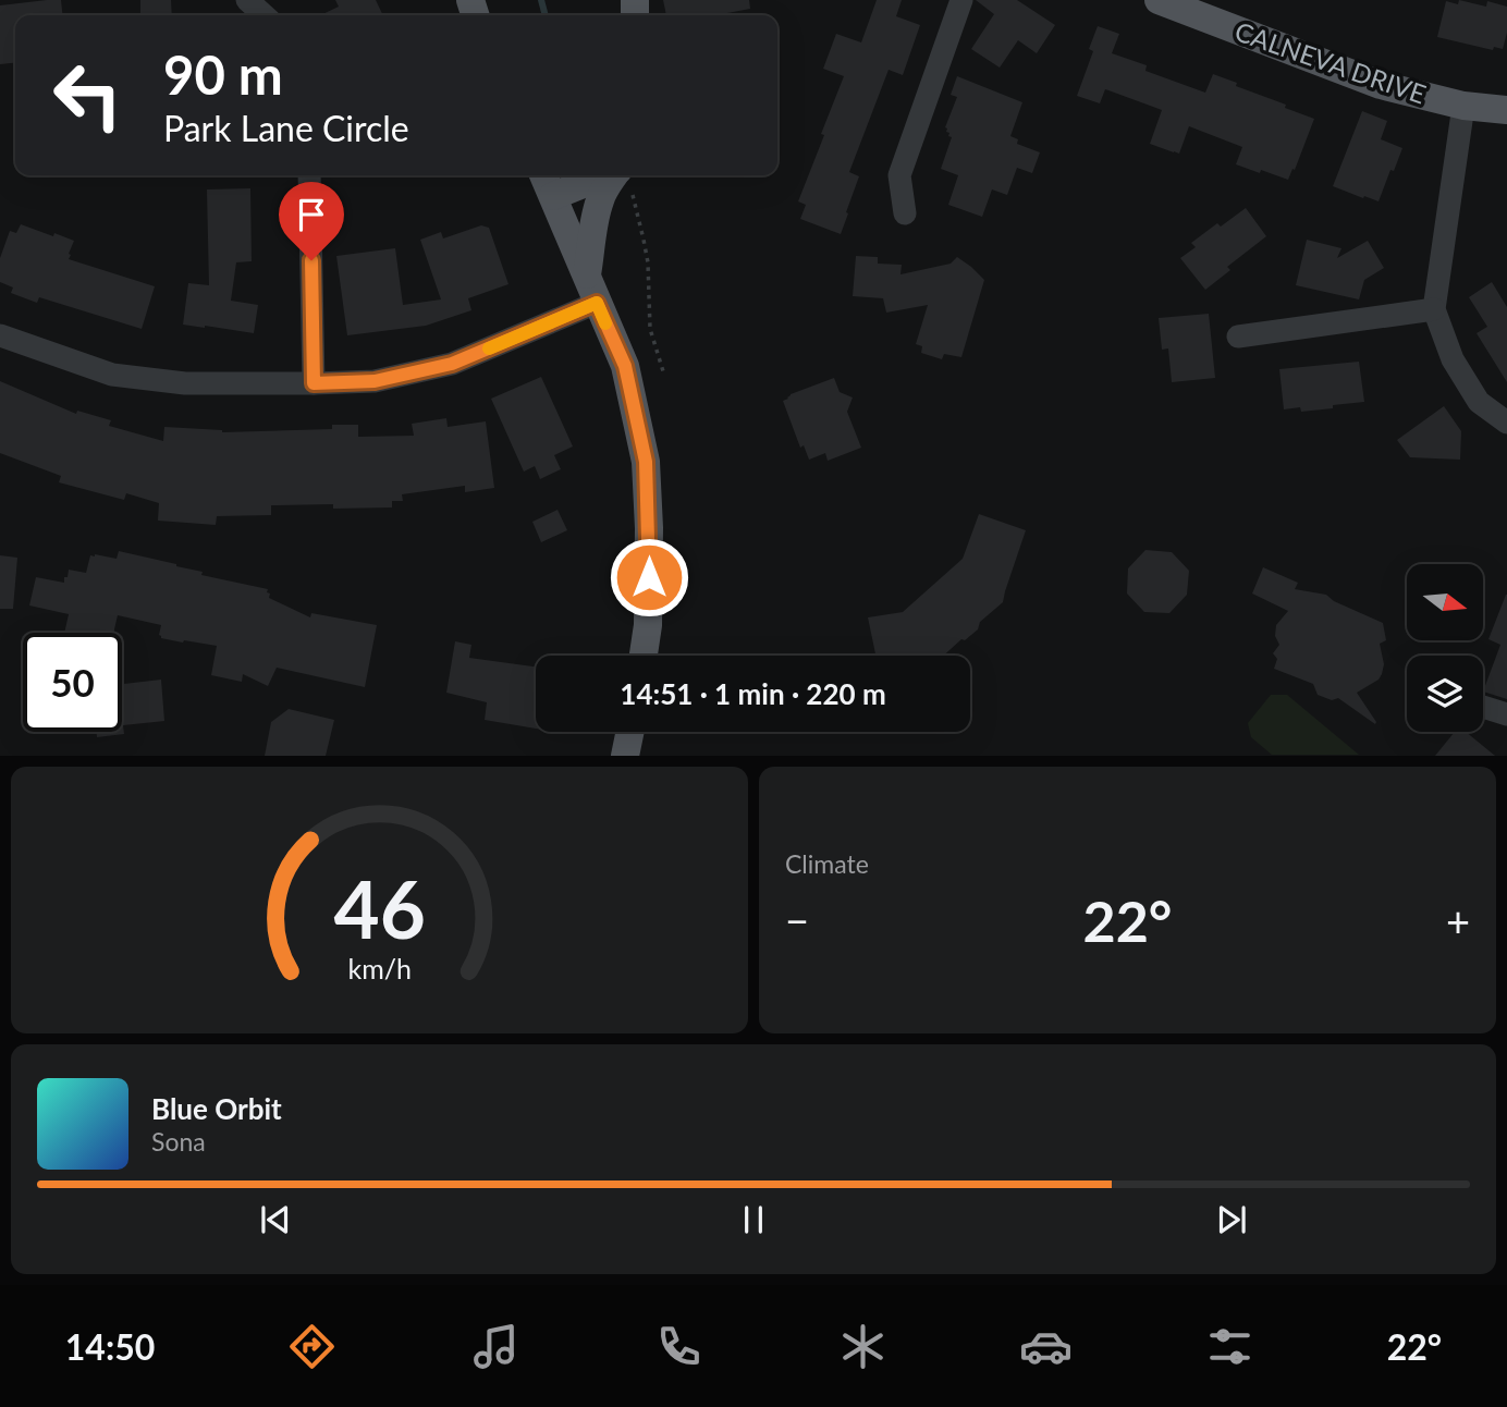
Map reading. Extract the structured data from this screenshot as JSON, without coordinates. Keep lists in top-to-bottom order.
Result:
{
  "streets": {
    "main road": ["CALNEVA DRIVE"]
  },
  "north": "right",
  "page": {
    "turn": ["90 m", "Park Lane Circle"],
    "limit": "50",
    "trip": "14:51 · 1 min · 220 m",
    "tile": "Climate",
    "heat": ["−", "22°", "+"],
    "song": ["Blue Orbit", "Sona"],
    "tabs": ["14:50", "22°"],
    "gauge": ["46", "km/h"]
  }
}
